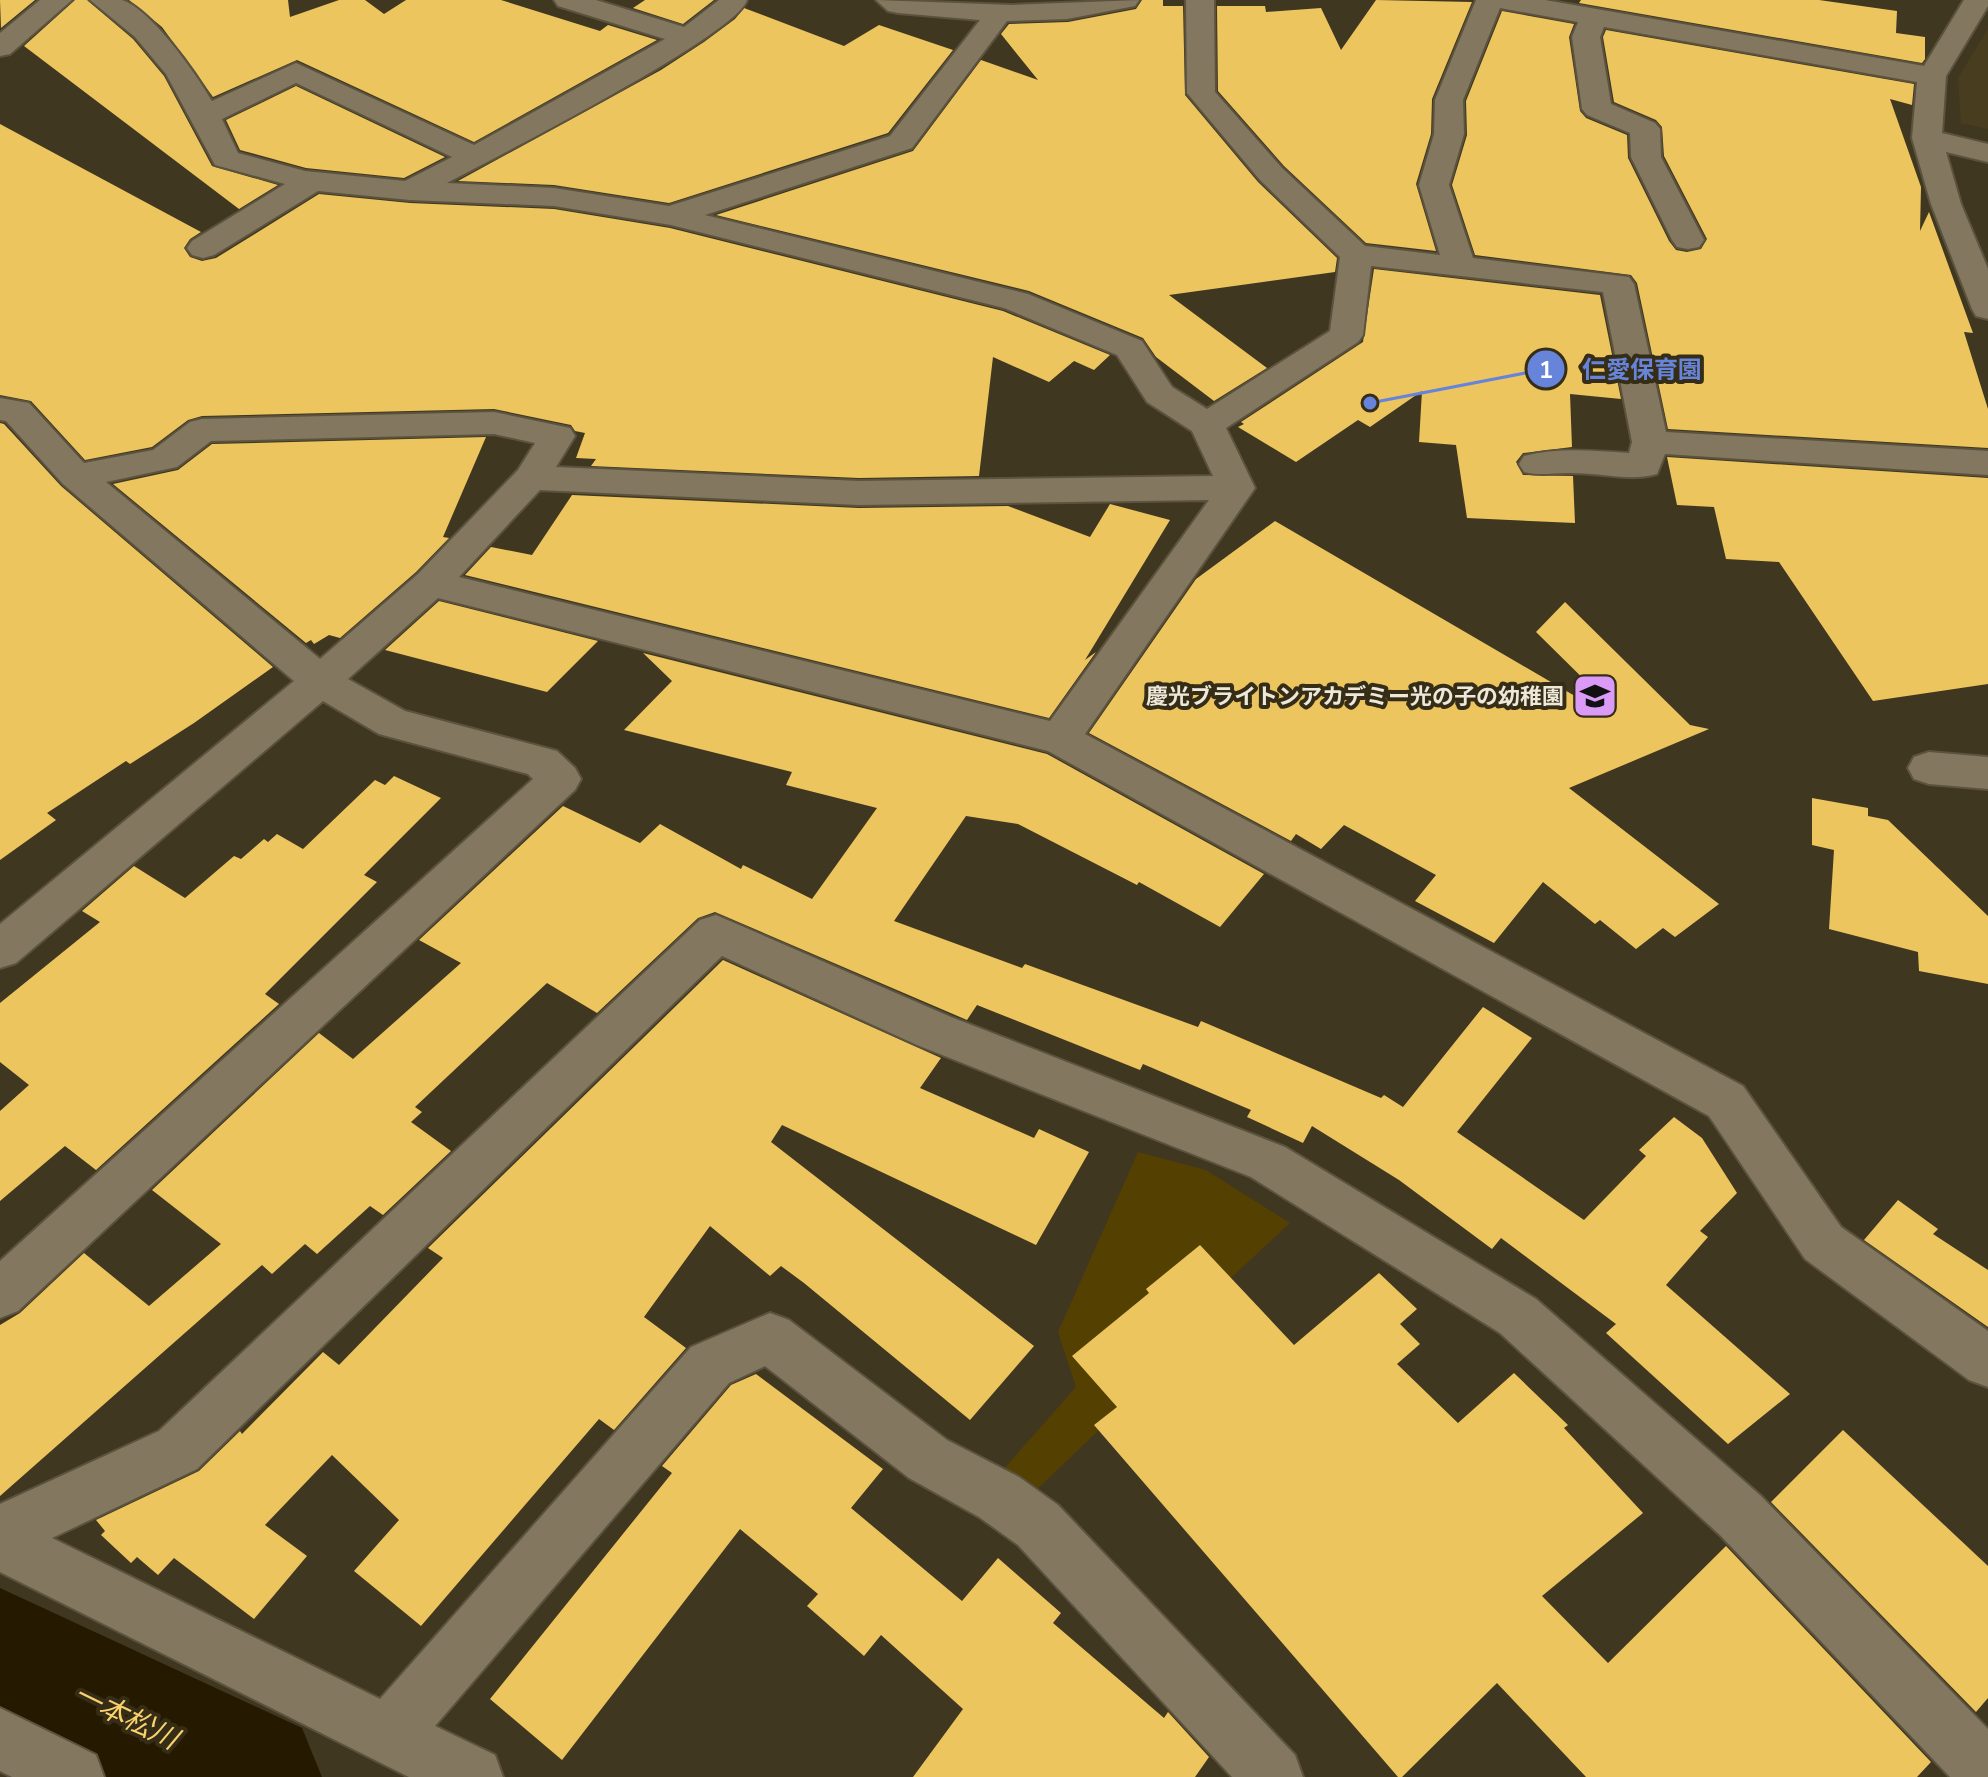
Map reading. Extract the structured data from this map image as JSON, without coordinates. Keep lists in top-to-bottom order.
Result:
{
  "water": ["一本松川"],
  "places": {
    "other": ["仁愛保育園"],
    "school or university": ["慶光ブライトンアカデミー光の子の幼稚園"]
  }
}
